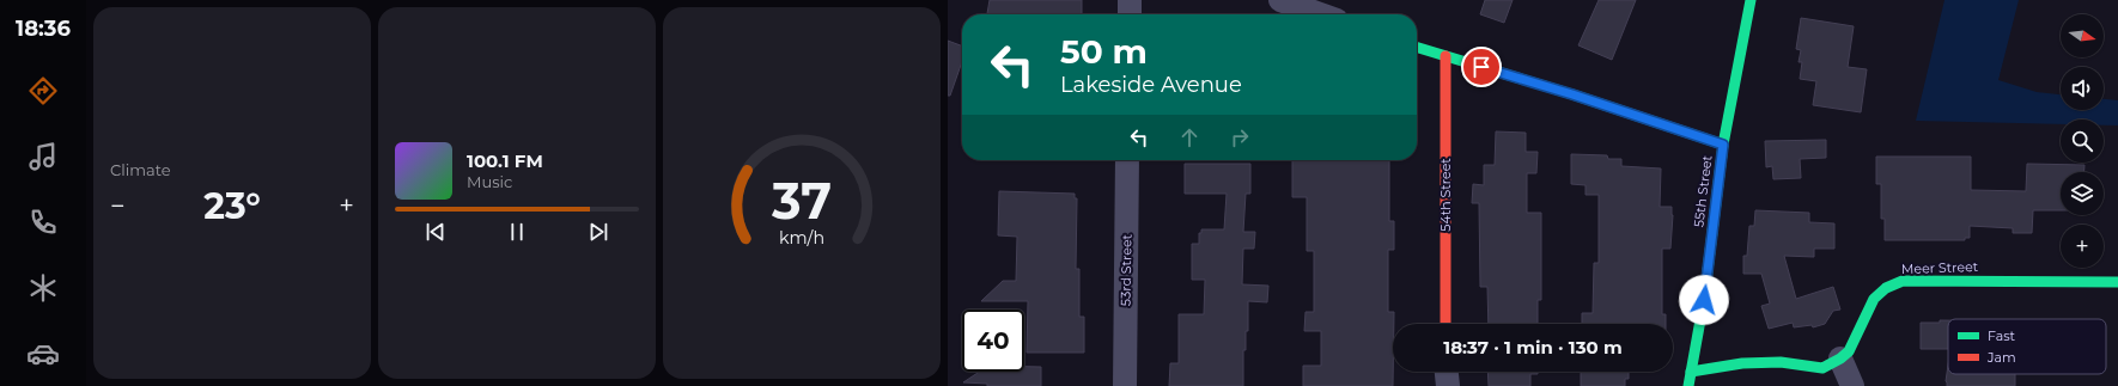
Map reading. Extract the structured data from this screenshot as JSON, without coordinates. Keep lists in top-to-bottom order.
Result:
{
  "streets": {
    "street": [
      "55th Street",
      "54th Street",
      "Meer Street",
      "53rd Street"
    ]
  },
  "legend": ["Fast", "Jam"],
  "north": "right",
  "page": {
    "tabs": "18:36",
    "tile": "Climate",
    "map_buttons": "+",
    "turn": ["50 m", "Lakeside Avenue"],
    "song": ["100.1 FM", "Music"],
    "heat": ["−", "23°", "+"],
    "limit": "40",
    "trip": "18:37 · 1 min · 130 m",
    "gauge": ["37", "km/h"]
  }
}
